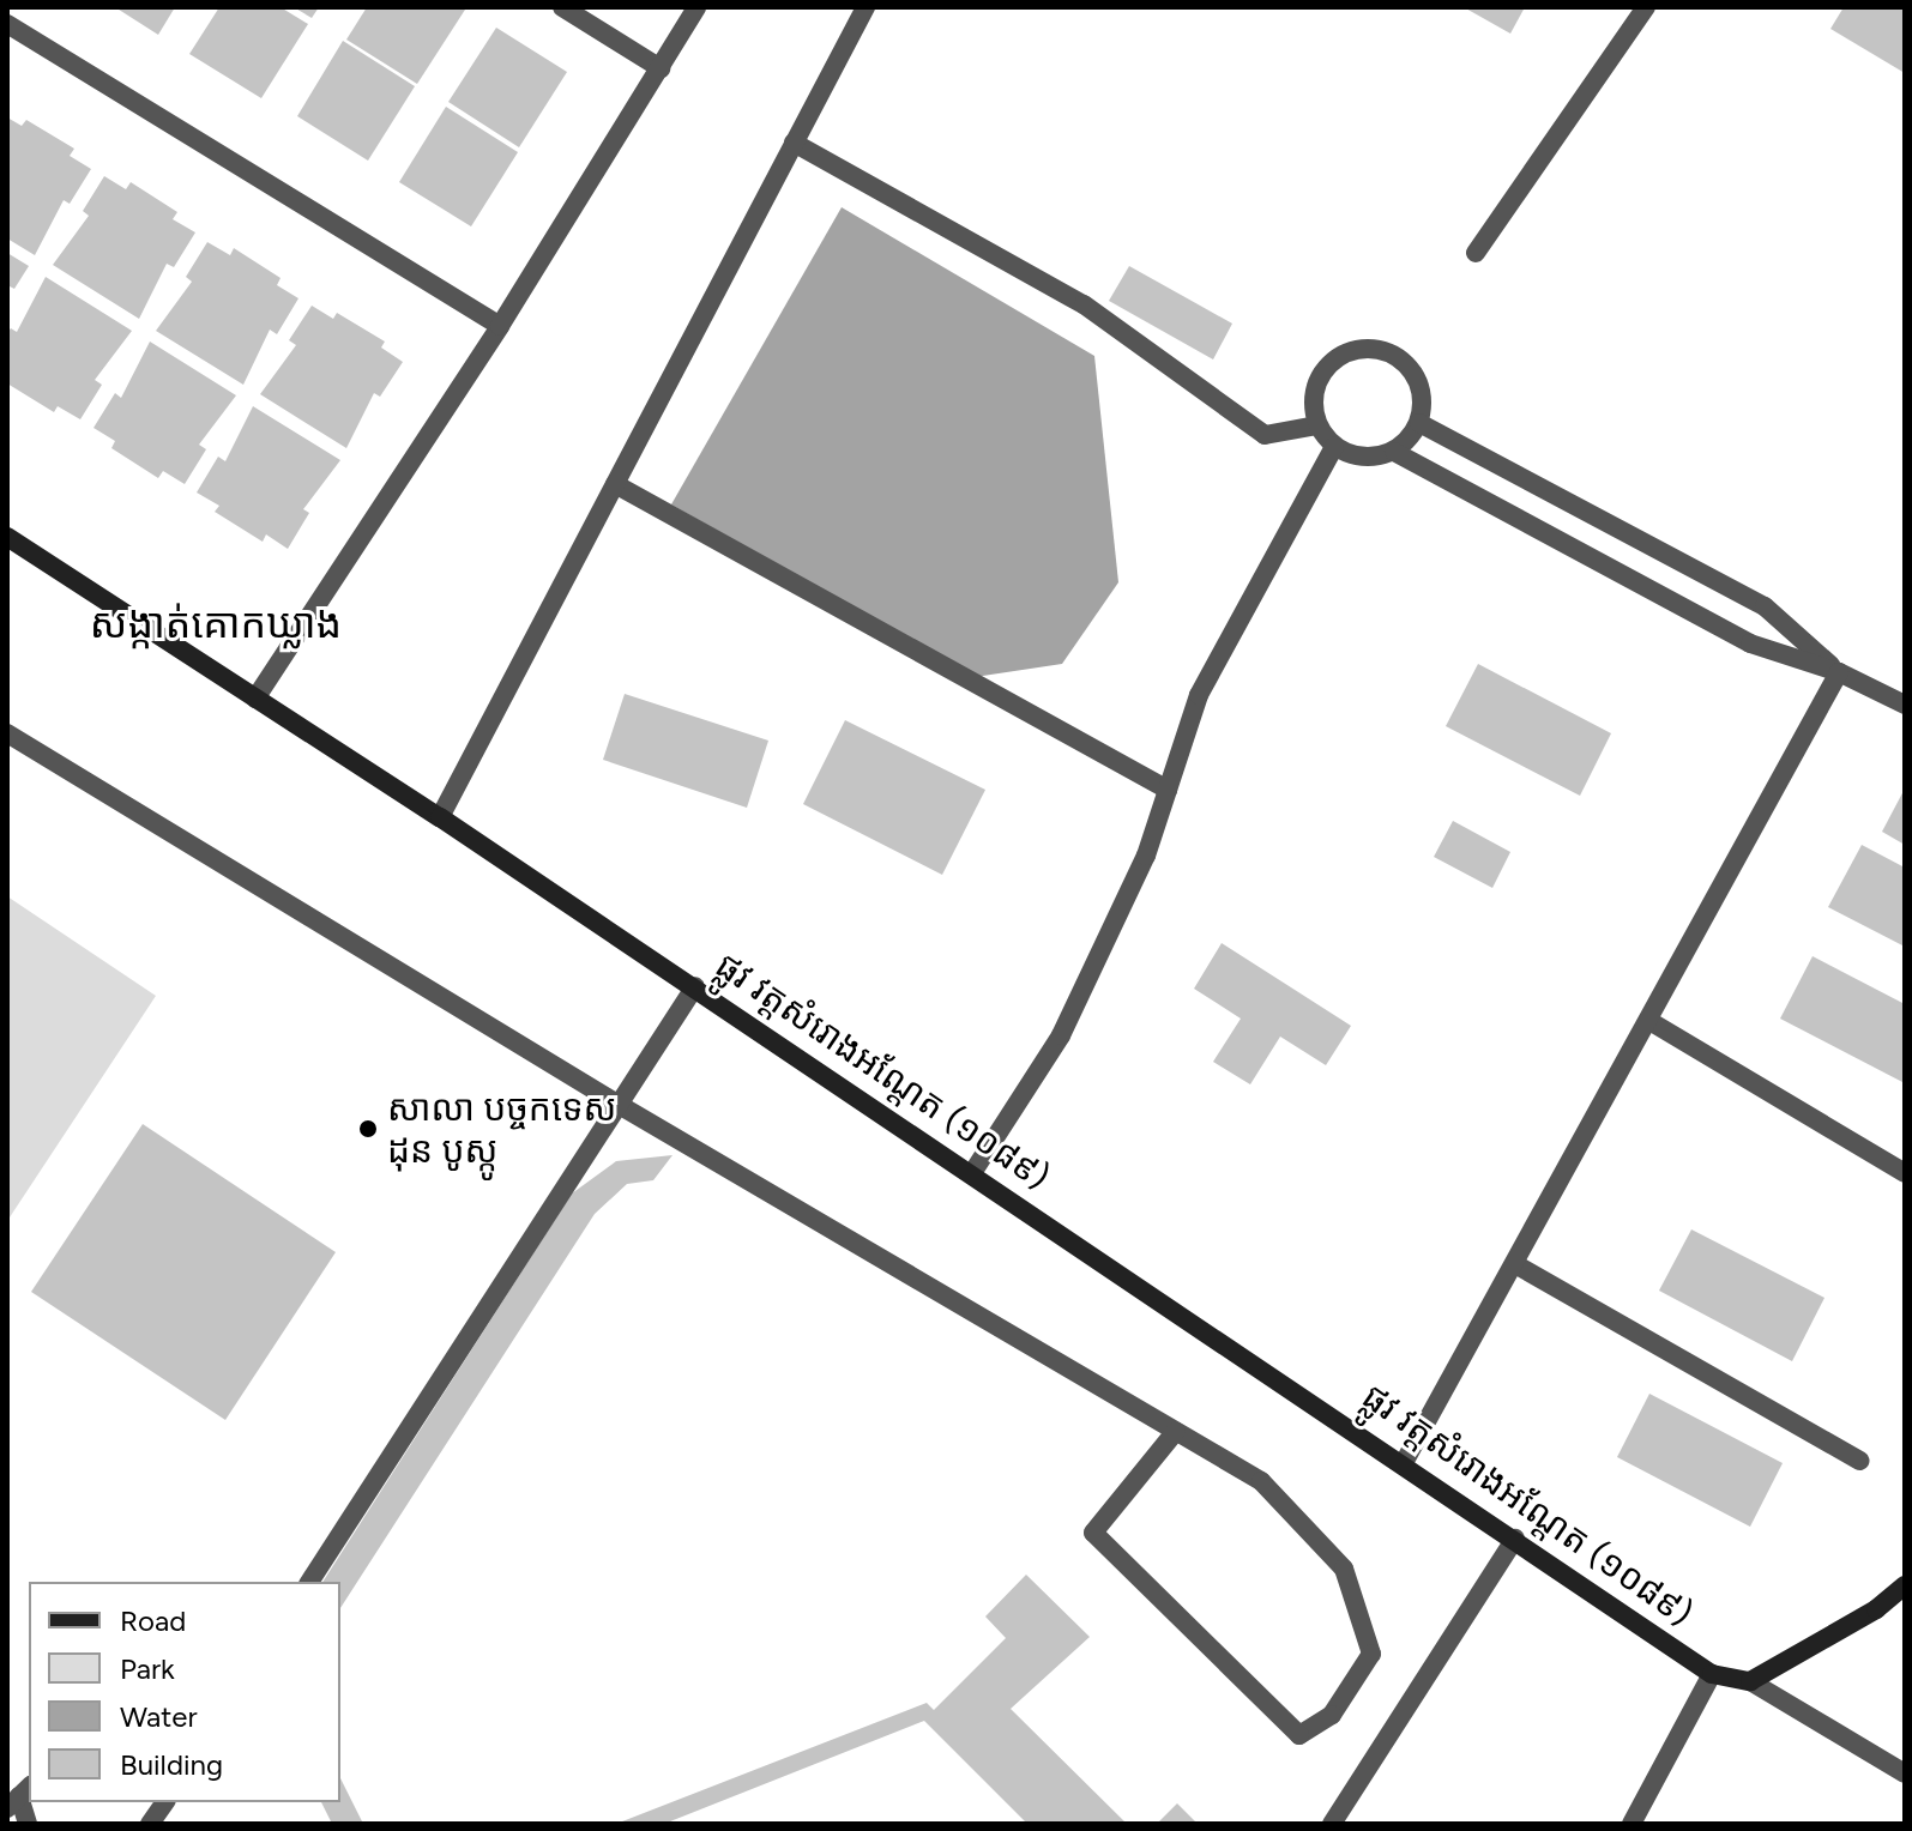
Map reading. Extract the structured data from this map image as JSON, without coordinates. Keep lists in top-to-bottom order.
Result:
{
  "streets": {
    "main road": ["ផ្លូវ វត្តសំរោងអណ្ដែត (១០៨៩)"]
  },
  "districts": ["សង្កាត់គោកឃ្លាង"],
  "places": ["សាលា បច្ចកទេស ដុន បូស្កូ"],
  "legend": [
    "Road",
    "Park",
    "Water",
    "Building"
  ]
}
